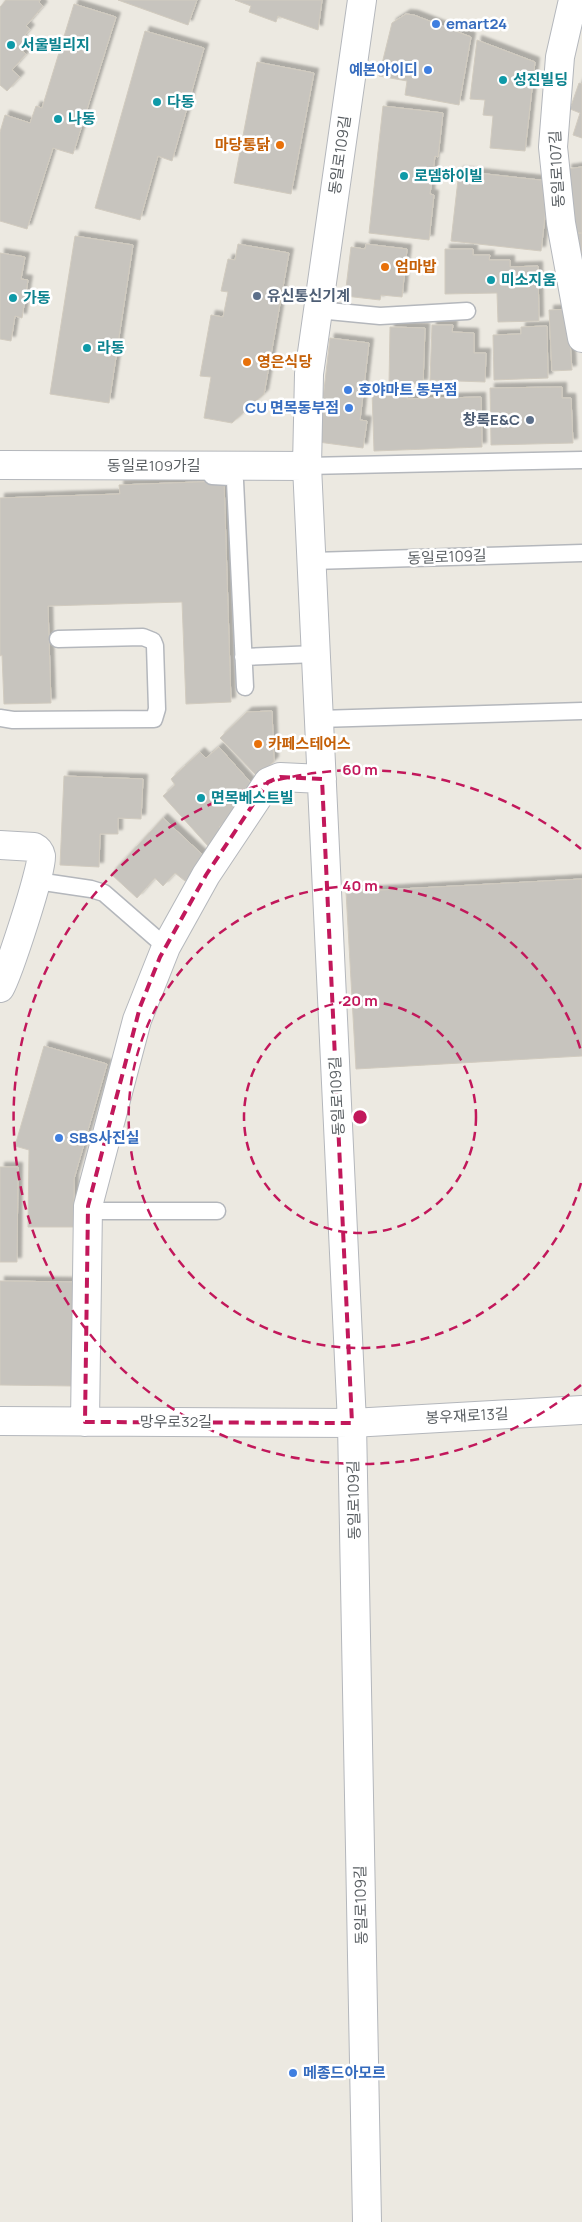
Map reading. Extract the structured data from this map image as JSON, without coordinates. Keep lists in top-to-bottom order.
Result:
{
  "streets": {
    "street": [
      "동일로109길",
      "동일로107길",
      "동일로109가길",
      "봉우재로13길",
      "망우로32길"
    ]
  },
  "crossings": [
    ["동일로109길", "동일로109가길"],
    ["동일로109길", "봉우재로13길"],
    ["동일로109길", "망우로32길"],
    ["봉우재로13길", "망우로32길"]
  ],
  "places": [
    "emart24",
    "서울빌리지",
    "예본아이디",
    "성진빌딩",
    "다동",
    "나동",
    "마당통닭",
    "로뎀하이빌",
    "엄마밥",
    "미소지움",
    "유신통신기계",
    "가동",
    "라동",
    "영은식당",
    "호야마트 동부점",
    "CU 면목동부점",
    "창록E&C",
    "카페스테어스",
    "면목베스트빌",
    "SBS사진실",
    "메종드아모르"
  ],
  "rings": ["60 m", "40 m", "20 m"]
}
